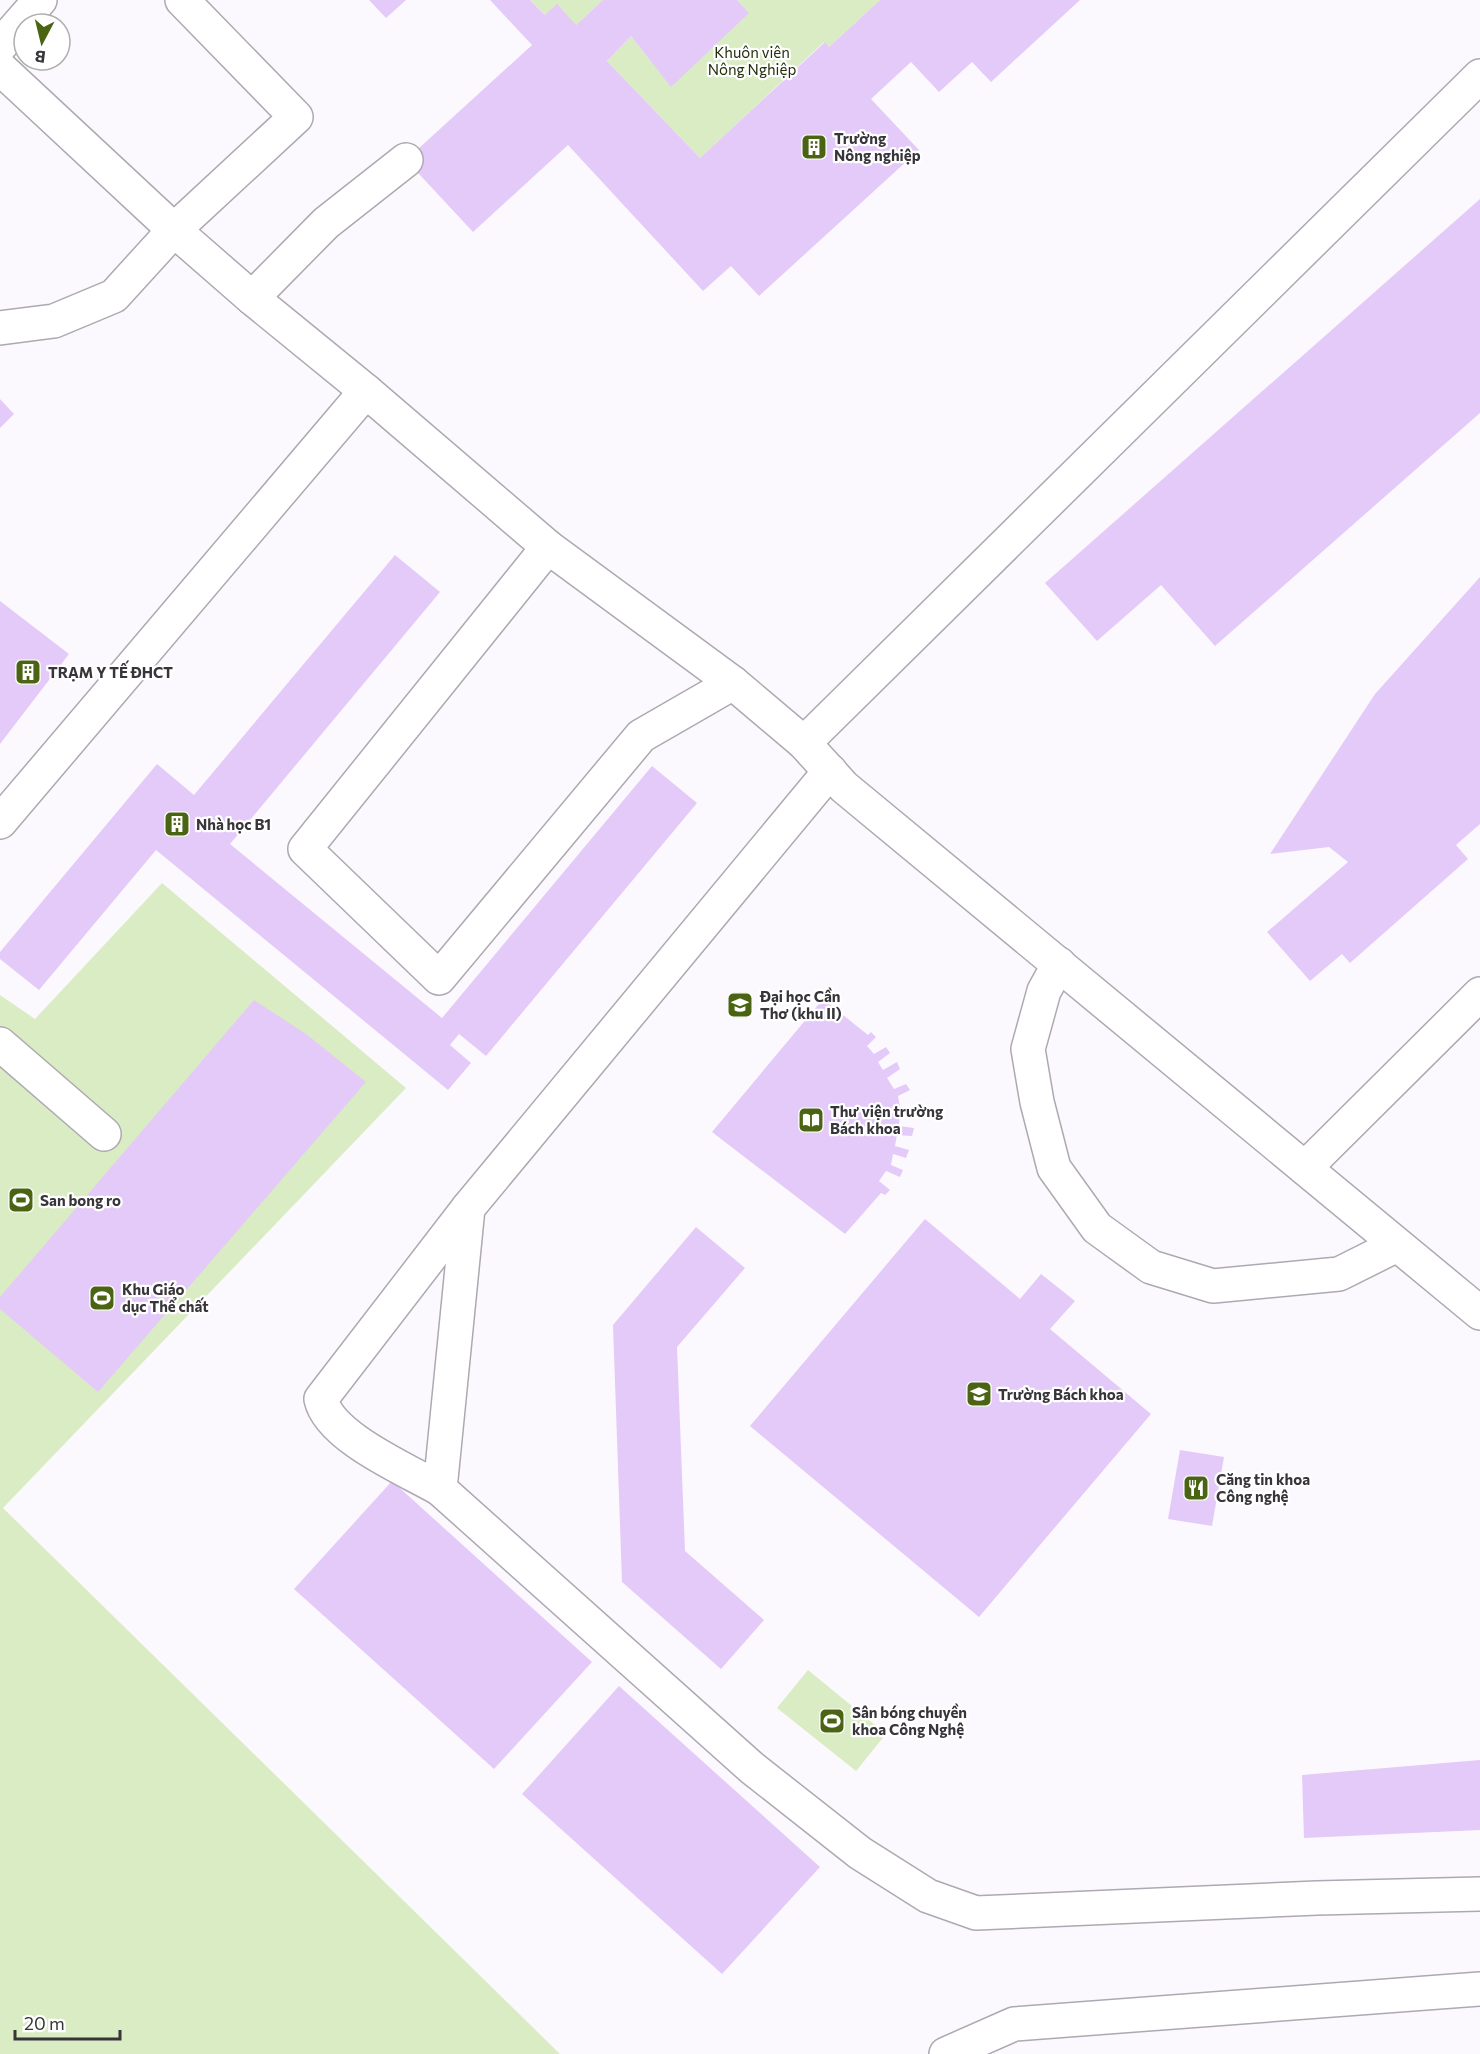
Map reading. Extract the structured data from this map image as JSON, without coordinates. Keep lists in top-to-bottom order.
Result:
{
  "parks": ["Khuôn viên Nông Nghiệp"],
  "places": {
    "building": ["Trường Nông nghiệp", "TRẠM Y TẾ ĐHCT", "Nhà học B1"],
    "school or university": ["Đại học Cần Thơ (khu II)", "Trường Bách khoa"],
    "library": ["Thư viện trường Bách khoa"],
    "sports": ["San bong ro", "Khu Giáo dục Thể chất", "Sân bóng chuyền khoa Công Nghệ"],
    "restaurant": ["Căng tin khoa Công nghệ"]
  },
  "scale_bar": "20 m",
  "north": "bottom"
}
